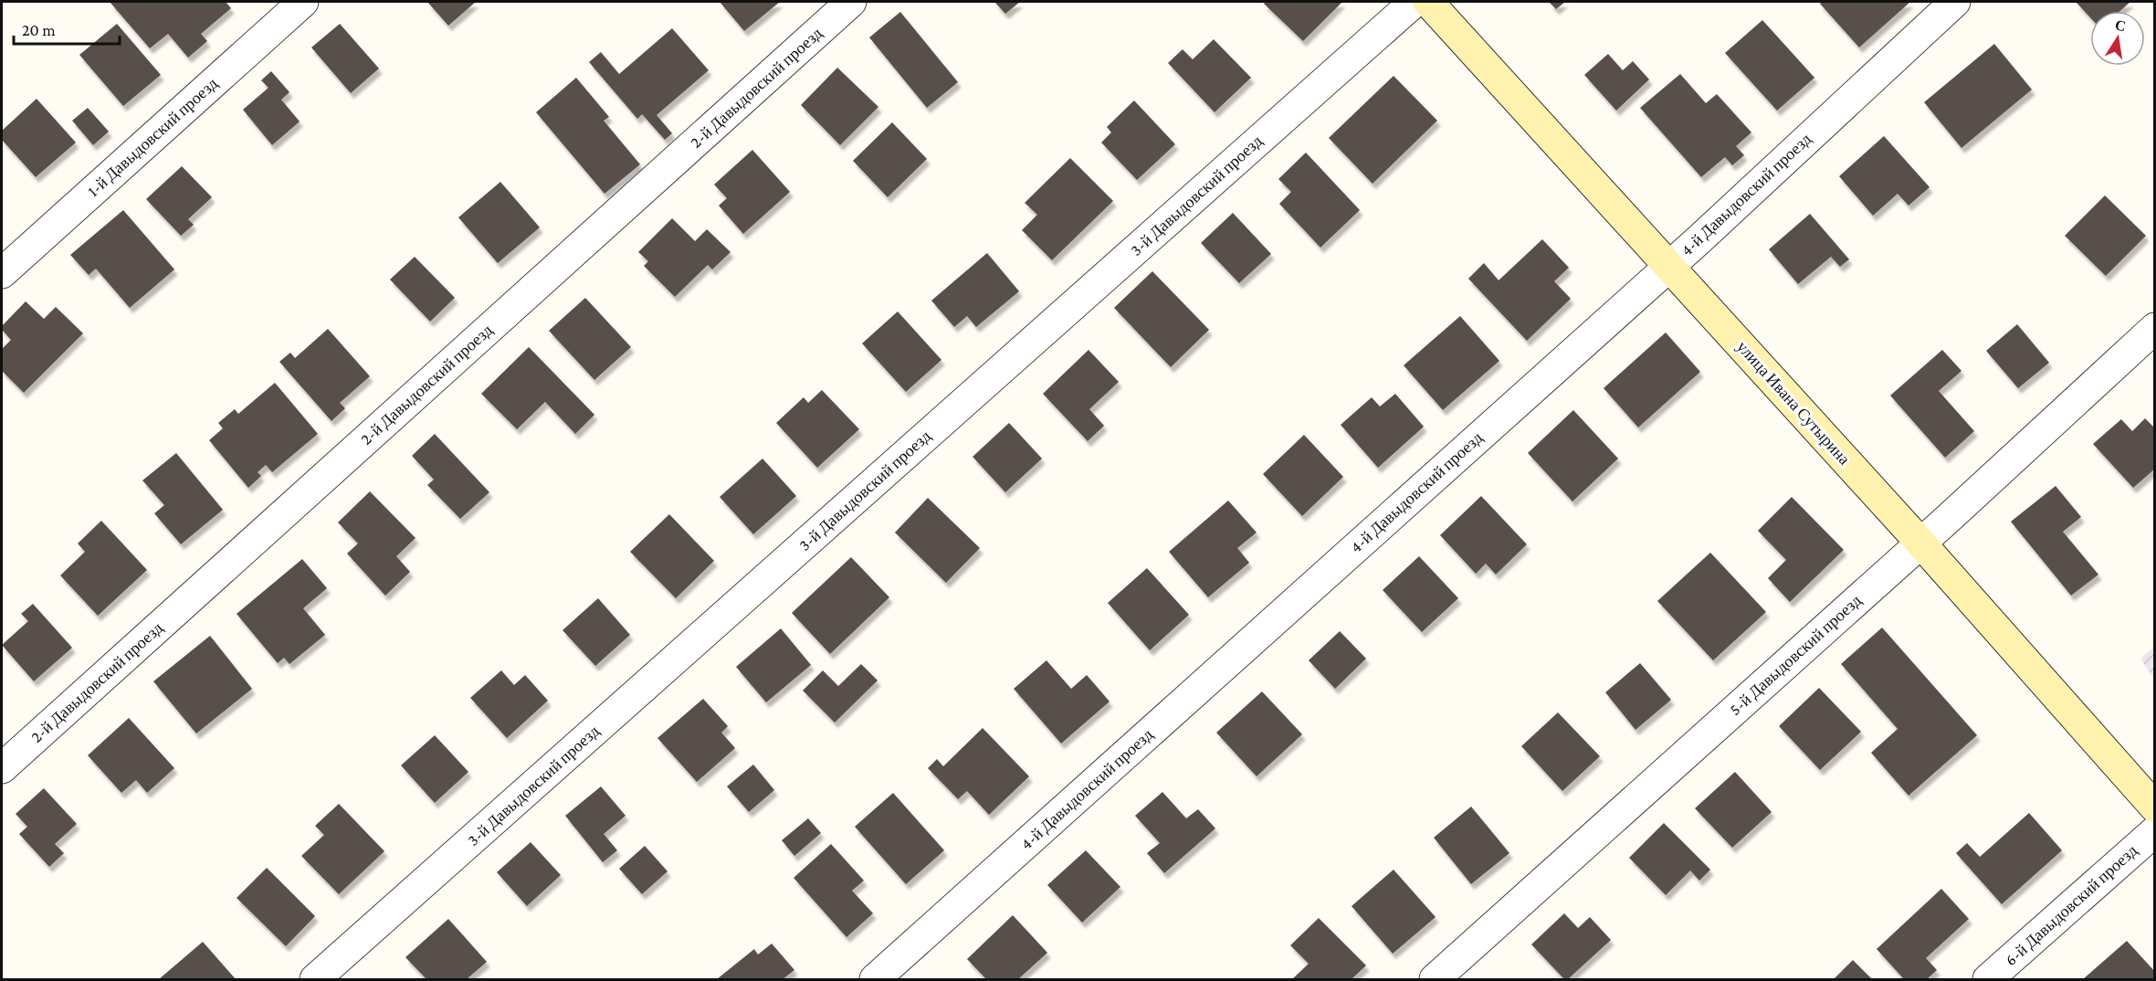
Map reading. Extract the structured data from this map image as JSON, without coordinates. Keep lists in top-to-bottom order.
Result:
{
  "streets": {
    "main road": ["улица Ивана Сутырина"],
    "street": [
      "2-й Давыдовский проезд",
      "1-й Давыдовский проезд",
      "4-й Давыдовский проезд",
      "3-й Давыдовский проезд",
      "5-й Давыдовский проезд",
      "6-й Давыдовский проезд"
    ]
  },
  "crossings": [
    ["4-й Давыдовский проезд", "улица Ивана Сутырина"],
    ["улица Ивана Сутырина", "5-й Давыдовский проезд"]
  ],
  "scale_bar": "20 m",
  "north": "top"
}
